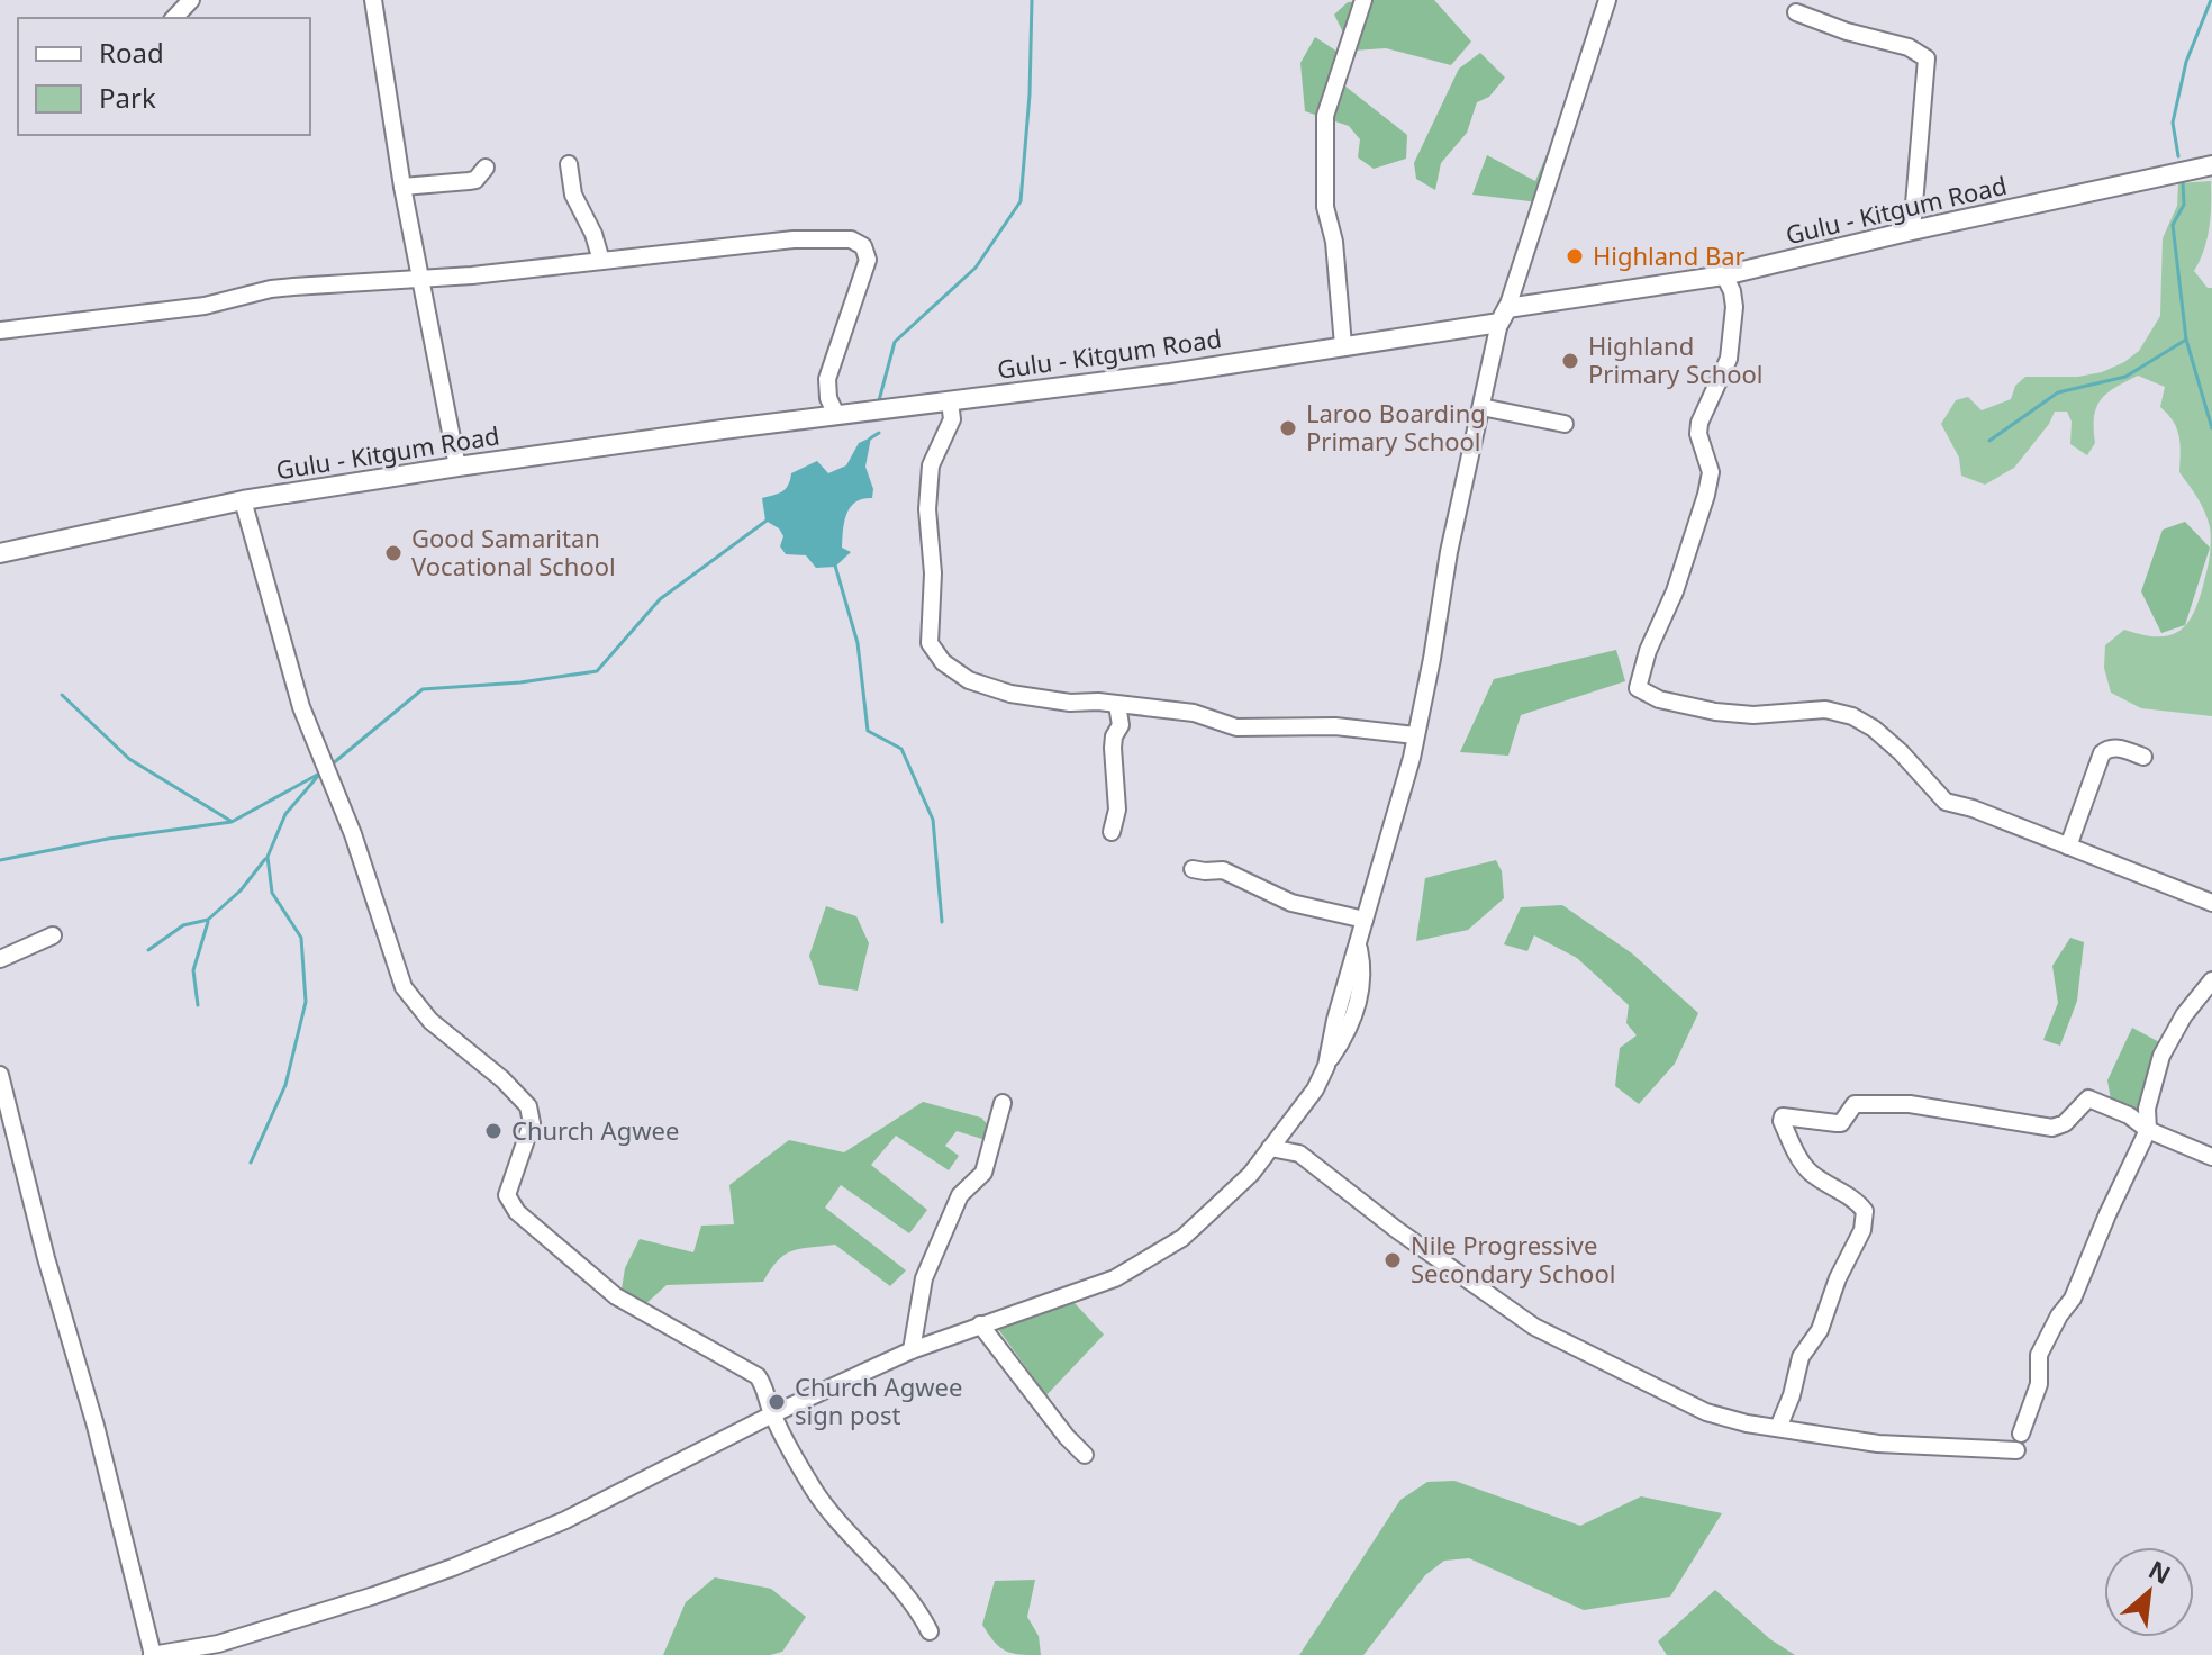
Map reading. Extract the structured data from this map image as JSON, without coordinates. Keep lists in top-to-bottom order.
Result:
{
  "streets": {
    "main road": ["Gulu - Kitgum Road"]
  },
  "places": [
    "Highland Bar",
    "Highland Primary School",
    "Laroo Boarding Primary School",
    "Good Samaritan Vocational School",
    "Church Agwee",
    "Nile Progressive Secondary School",
    "Church Agwee sign post"
  ],
  "legend": ["Road", "Park"],
  "north": "top right"
}
